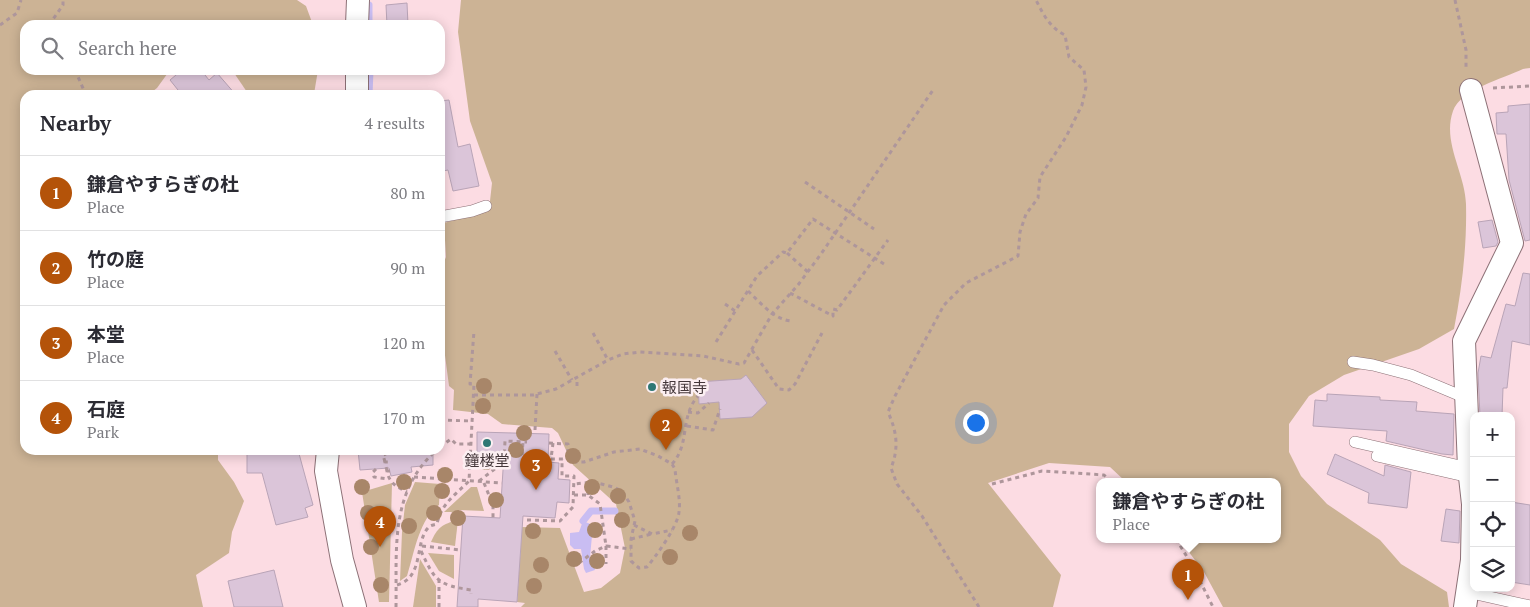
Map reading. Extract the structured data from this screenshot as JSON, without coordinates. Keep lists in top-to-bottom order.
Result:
{
  "places": ["報国寺", "鐘楼堂"],
  "page": {
    "search": "Search here",
    "heading": ["Nearby", "4 results"],
    "list": [
      {
        "mark": "1",
        "name": "鎌倉やすらぎの杜",
        "note": "Place",
        "value": "80 m"
      },
      {
        "mark": "2",
        "name": "竹の庭",
        "note": "Place",
        "value": "90 m"
      },
      {
        "mark": "3",
        "name": "本堂",
        "note": "Place",
        "value": "120 m"
      },
      {
        "mark": "4",
        "name": "石庭",
        "note": "Park",
        "value": "170 m"
      }
    ],
    "pins": [
      "2",
      "3",
      "4",
      "1"
    ],
    "map_buttons": ["+", "−"],
    "popup": ["鎌倉やすらぎの杜", "Place"]
  }
}
